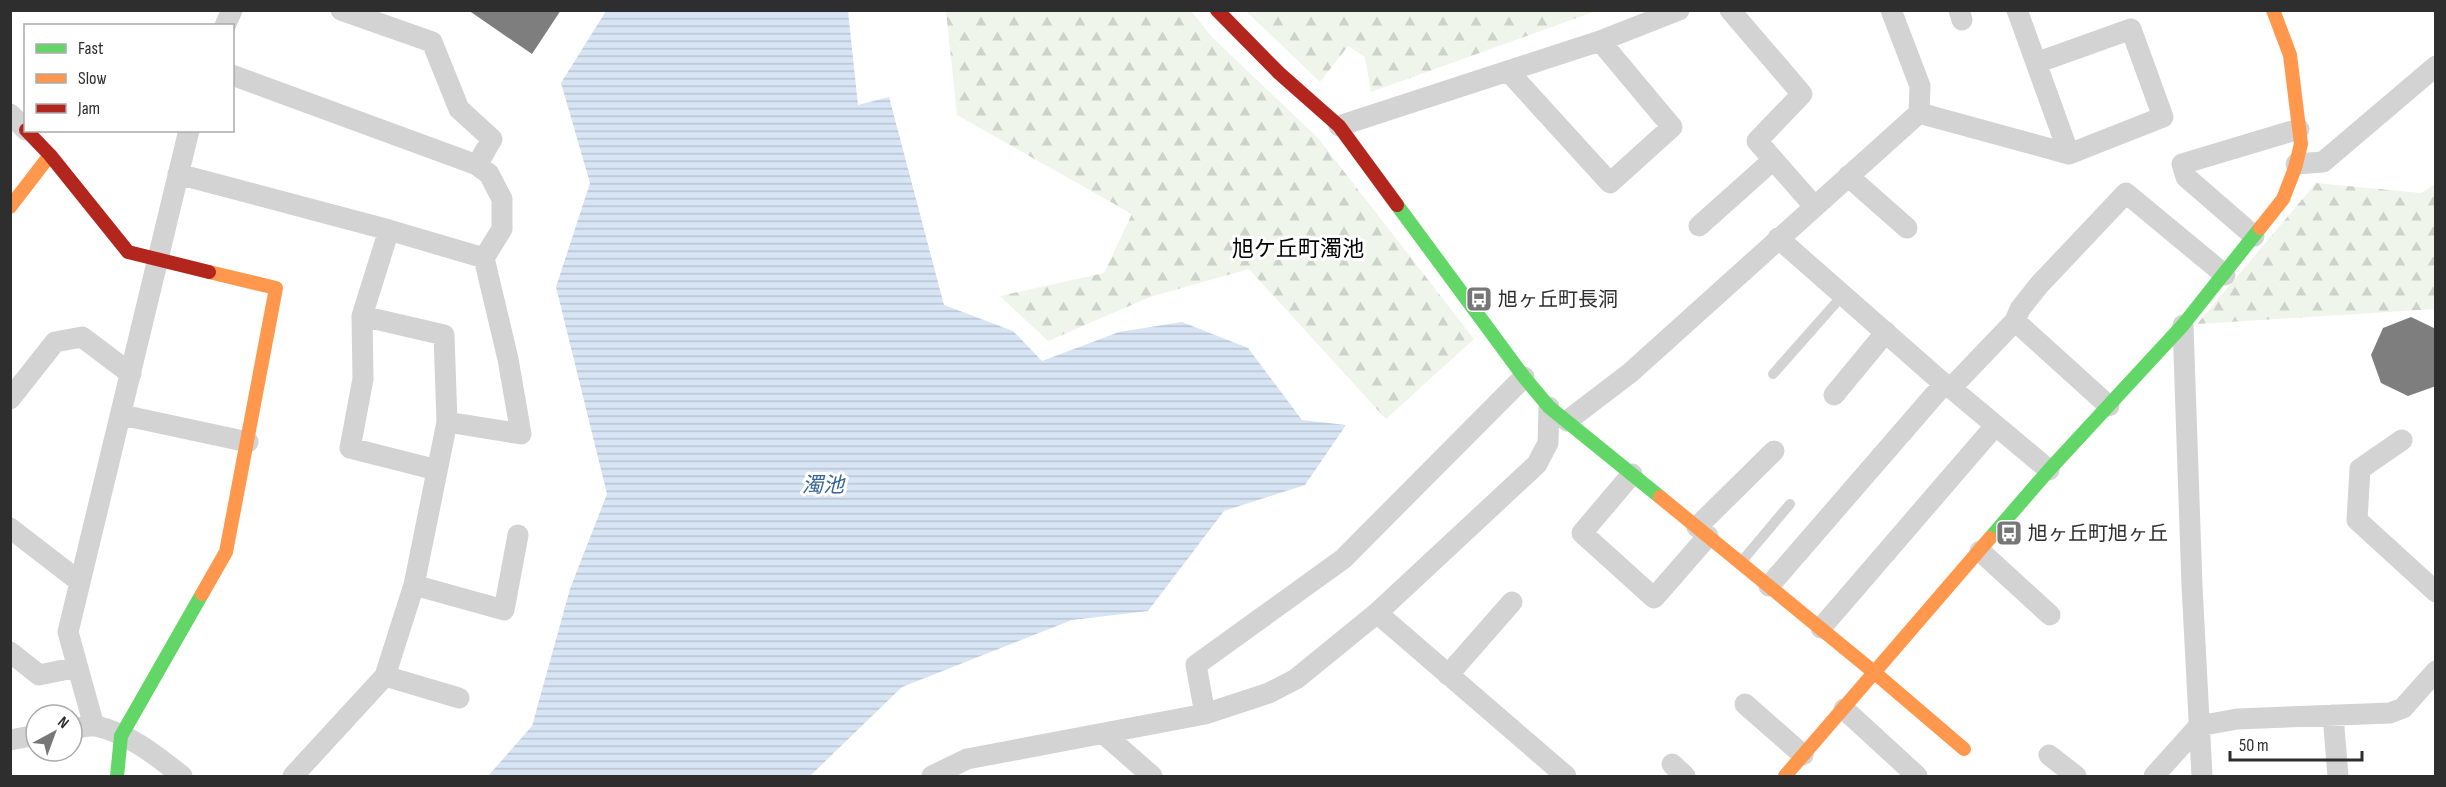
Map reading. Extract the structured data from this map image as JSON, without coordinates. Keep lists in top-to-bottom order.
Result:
{
  "districts": ["旭ケ丘町濁池"],
  "water": ["濁池"],
  "places": {
    "bus stop": ["旭ヶ丘町長洞", "旭ヶ丘町旭ヶ丘"]
  },
  "legend": ["Fast", "Slow", "Jam"],
  "scale_bar": "50 m",
  "north": "top right"
}
